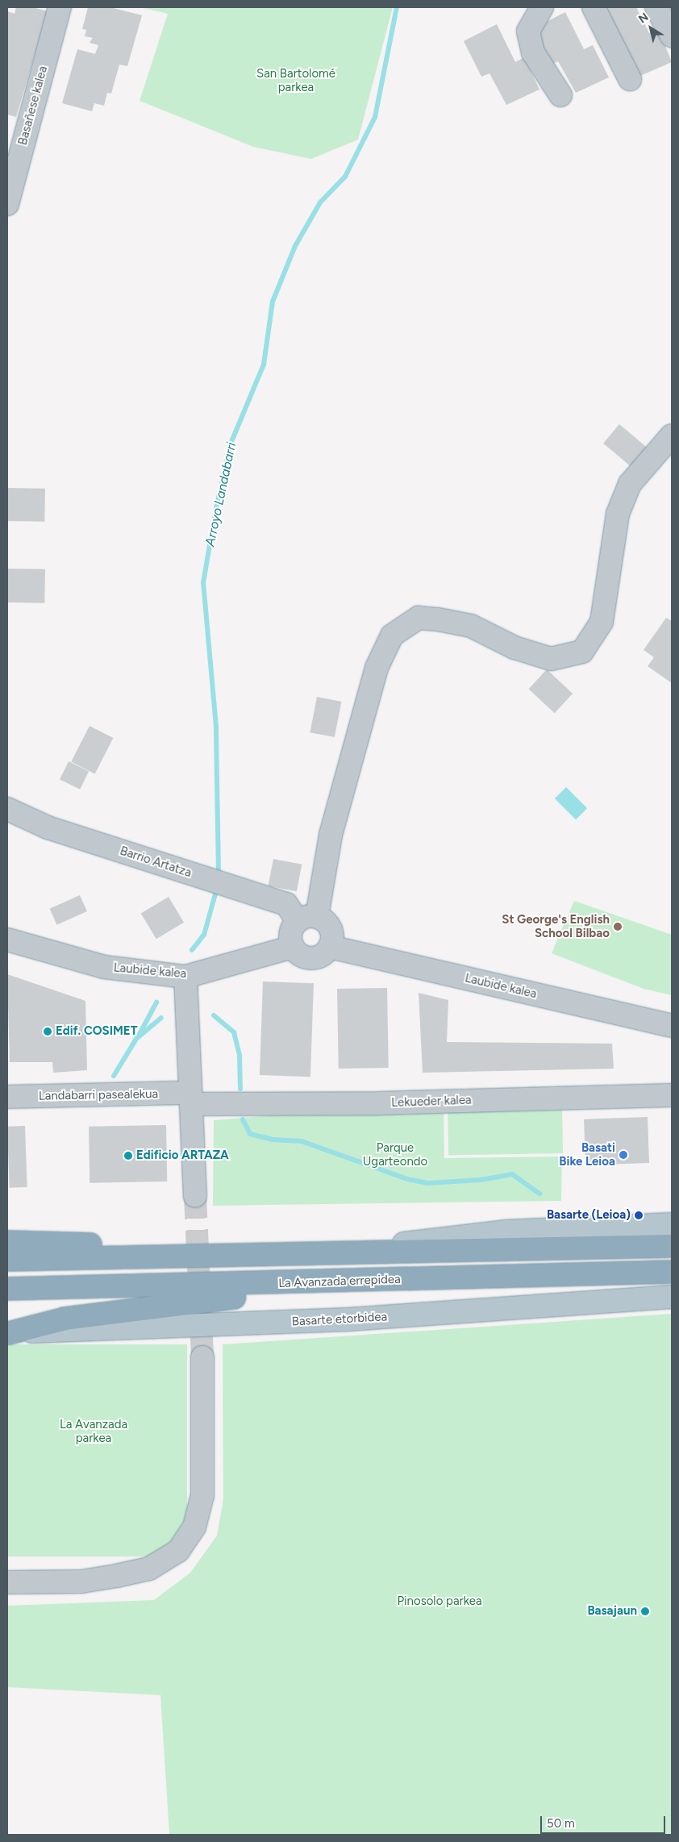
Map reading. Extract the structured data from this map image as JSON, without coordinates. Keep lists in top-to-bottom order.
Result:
{
  "streets": {
    "highway": ["La Avanzada errepidea"],
    "main road": ["Basarte etorbidea"],
    "street": [
      "Basañese kalea",
      "Barrio Artatza",
      "Laubide kalea",
      "Landabarri pasealekua",
      "Lekueder kalea"
    ]
  },
  "crossings": [
    ["Barrio Artatza", "Laubide kalea"],
    ["Landabarri pasealekua", "Lekueder kalea"]
  ],
  "water": ["Arroyo Landabarri"],
  "parks": [
    "San Bartolomé parkea",
    "Parque Ugarteondo",
    "La Avanzada parkea",
    "Pinosolo parkea"
  ],
  "places": [
    "St George's English School Bilbao",
    "Edif. COSIMET",
    "Basati Bike Leioa",
    "Edificio ARTAZA",
    "Basarte (Leioa)",
    "Basajaun"
  ],
  "scale_bar": "50 m",
  "north": "top left"
}
